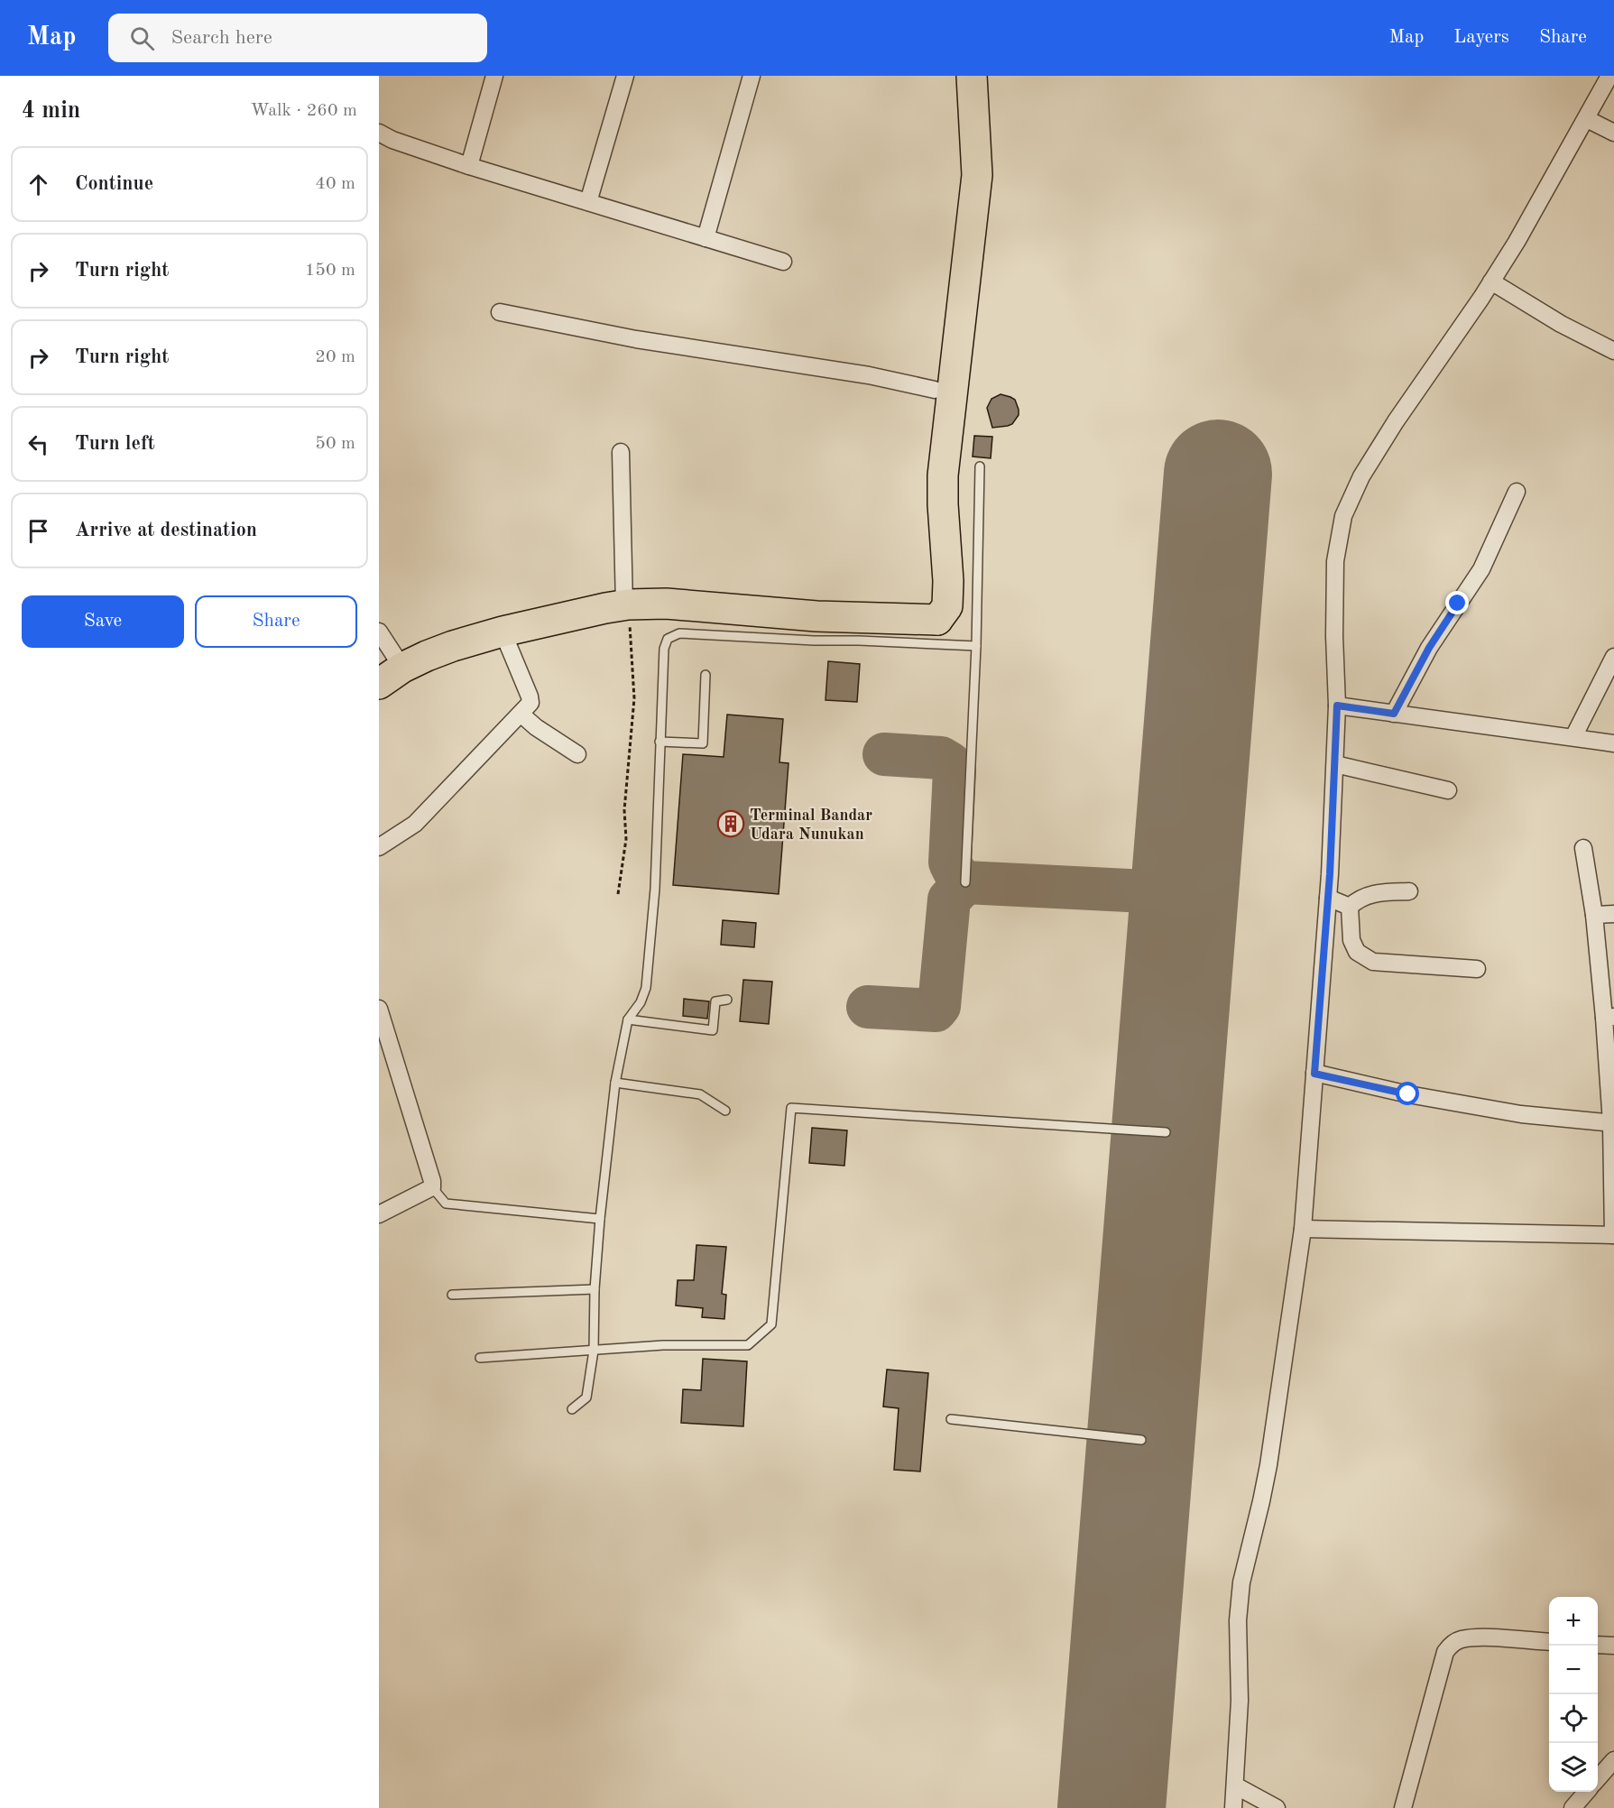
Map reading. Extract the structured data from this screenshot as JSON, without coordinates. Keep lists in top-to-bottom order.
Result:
{
  "places": {
    "building": ["Terminal Bandar Udara Nunukan"]
  },
  "page": {
    "header": "Map",
    "search": "Search here",
    "nav": ["Map", "Layers", "Share"],
    "heading": ["4 min", "Walk · 260 m"],
    "list": [
      ["Continue", "40 m"],
      ["Turn right", "150 m"],
      ["Turn right", "20 m"],
      ["Turn left", "50 m"],
      "Arrive at destination"
    ],
    "buttons": ["Save", "Share"],
    "map_buttons": ["+", "−"]
  }
}
